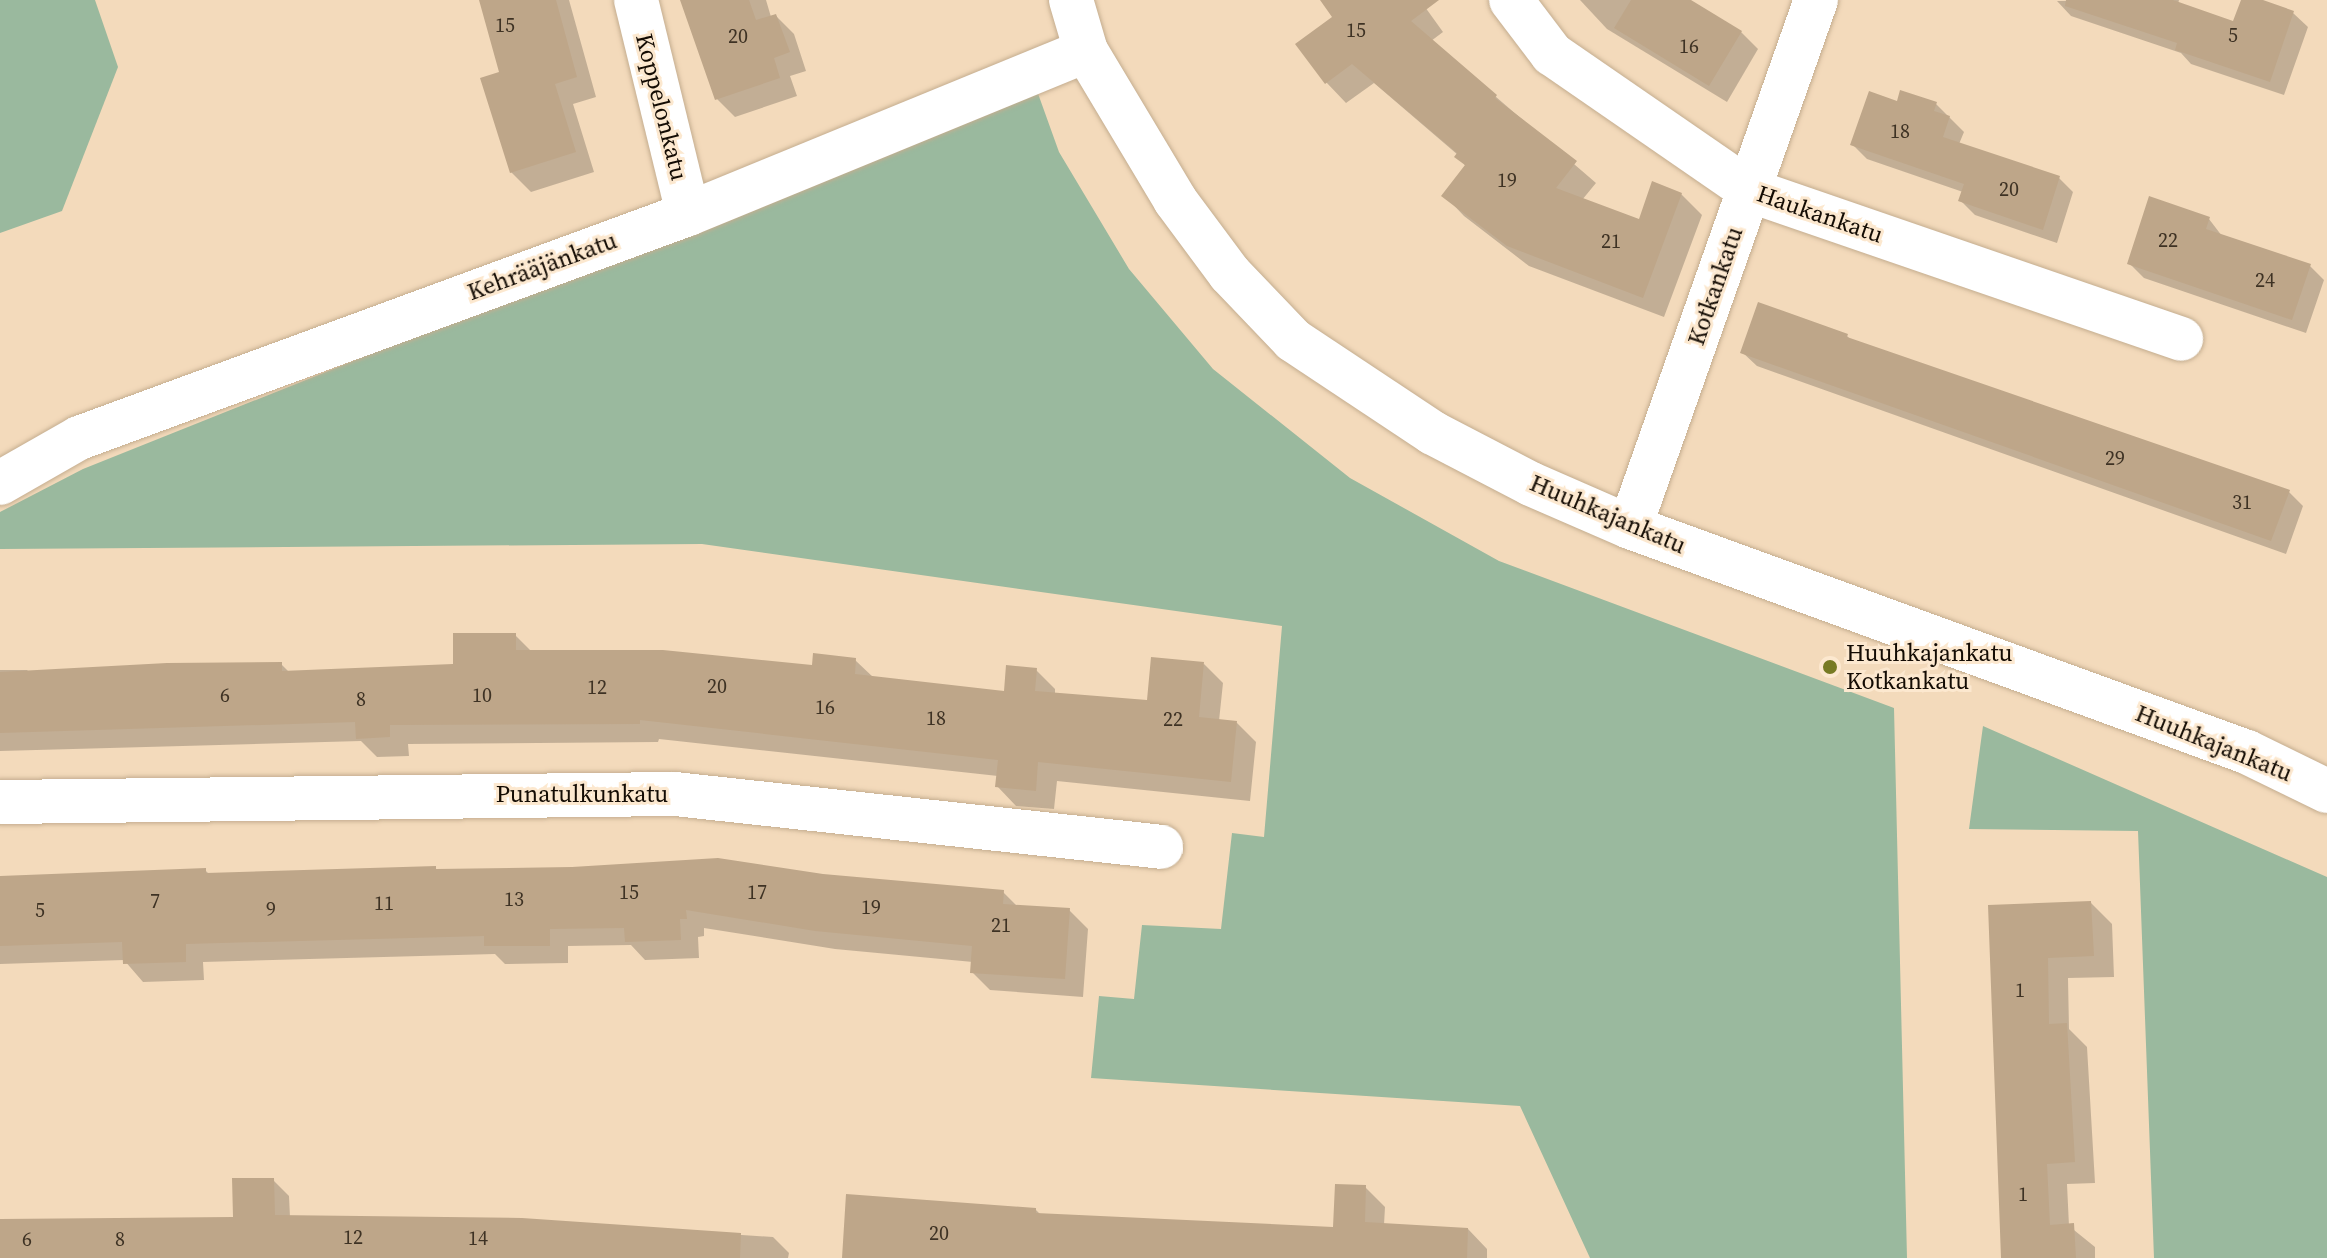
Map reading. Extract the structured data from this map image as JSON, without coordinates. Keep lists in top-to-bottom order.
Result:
{
  "streets": {
    "street": [
      "Koppelonkatu",
      "Haukankatu",
      "Kehrääjänkatu",
      "Kotkankatu",
      "Huuhkajankatu",
      "Punatulkunkatu"
    ]
  },
  "crossings": [
    ["Koppelonkatu", "Kehrääjänkatu"],
    ["Haukankatu", "Kotkankatu"],
    ["Kehrääjänkatu", "Huuhkajankatu"],
    ["Kotkankatu", "Huuhkajankatu"]
  ],
  "places": ["Huuhkajankatu Kotkankatu"],
  "house_numbers": [
    "15",
    "15",
    "5",
    "20",
    "16",
    "18",
    "19",
    "20",
    "22",
    "21",
    "24",
    "29",
    "31",
    "20",
    "12",
    "6",
    "10",
    "8",
    "16",
    "18",
    "22",
    "15",
    "17",
    "13",
    "7",
    "11",
    "19",
    "9",
    "5",
    "21",
    "1",
    "1",
    "20",
    "12",
    "14",
    "6",
    "8"
  ]
}
